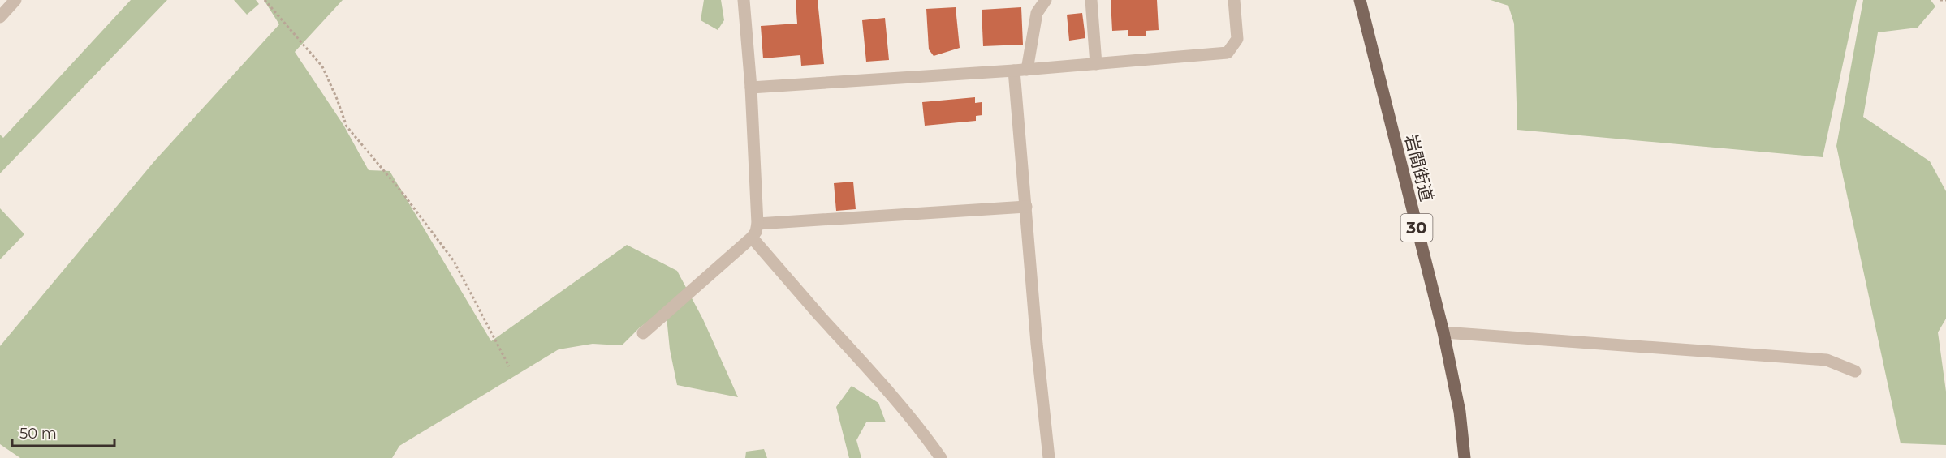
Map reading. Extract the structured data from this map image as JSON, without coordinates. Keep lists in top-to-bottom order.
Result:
{
  "streets": {
    "main road": ["岩間街道", "30"]
  },
  "scale_bar": "50 m"
}
